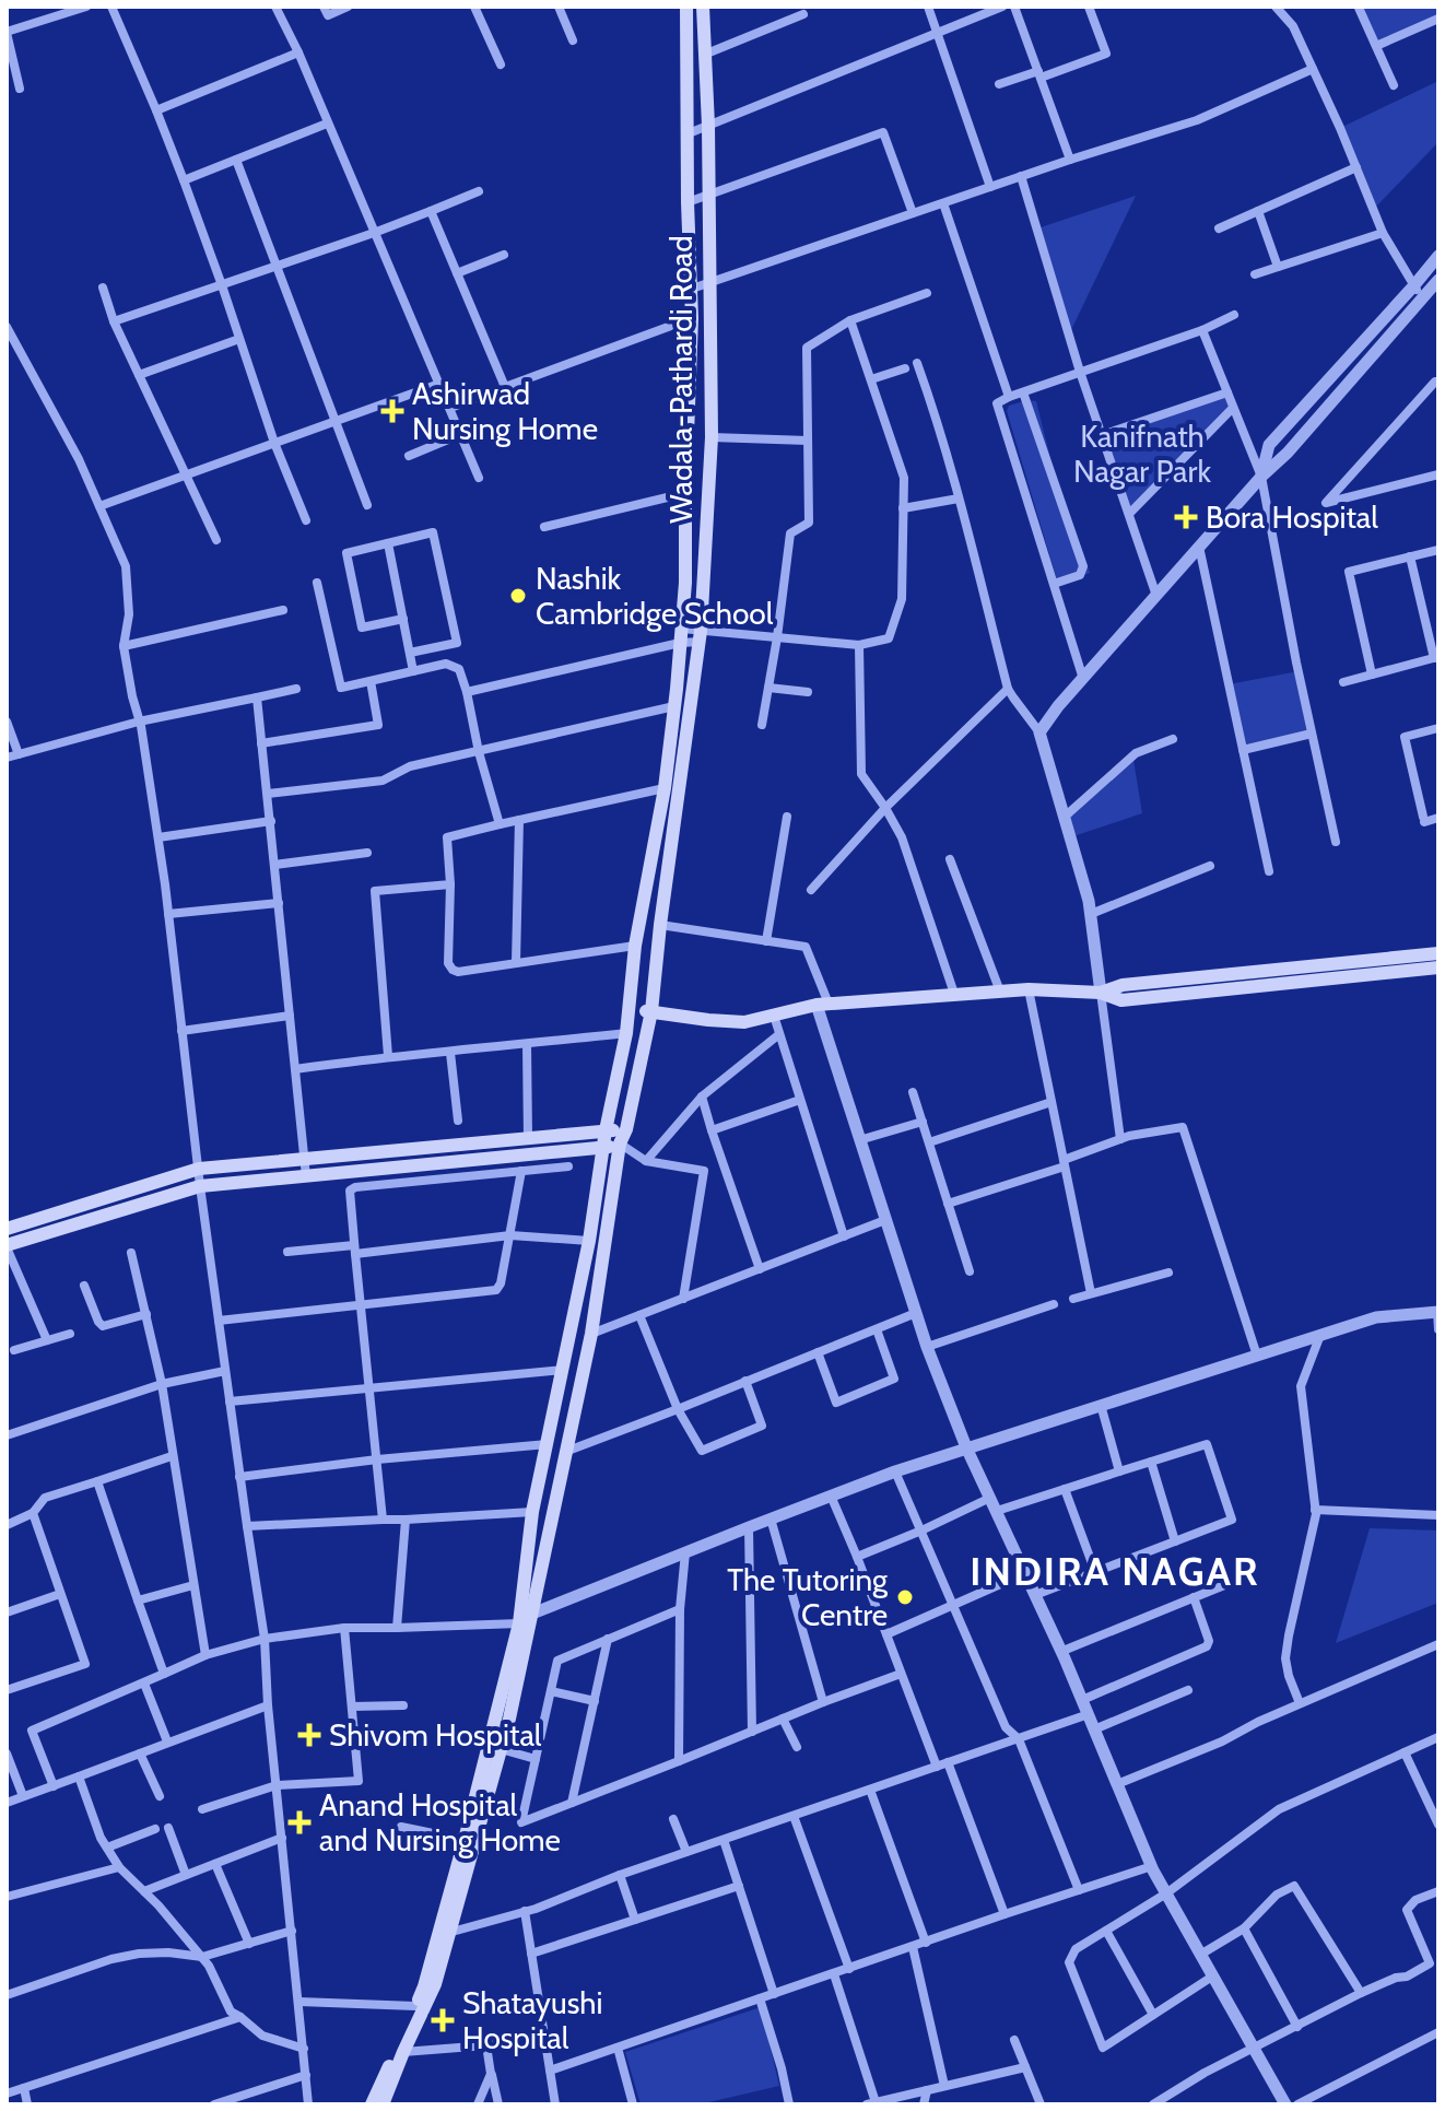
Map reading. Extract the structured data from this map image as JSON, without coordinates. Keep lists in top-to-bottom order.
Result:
{
  "streets": {
    "main road": ["Wadala-Pathardi Road"]
  },
  "districts": ["INDIRA NAGAR"],
  "parks": ["Kanifnath Nagar Park"],
  "places": {
    "health": [
      "Ashirwad Nursing Home",
      "Bora Hospital",
      "Shivom Hospital",
      "Anand Hospital and Nursing Home",
      "Shatayushi Hospital"
    ],
    "other": ["Nashik Cambridge School", "The Tutoring Centre"]
  }
}
